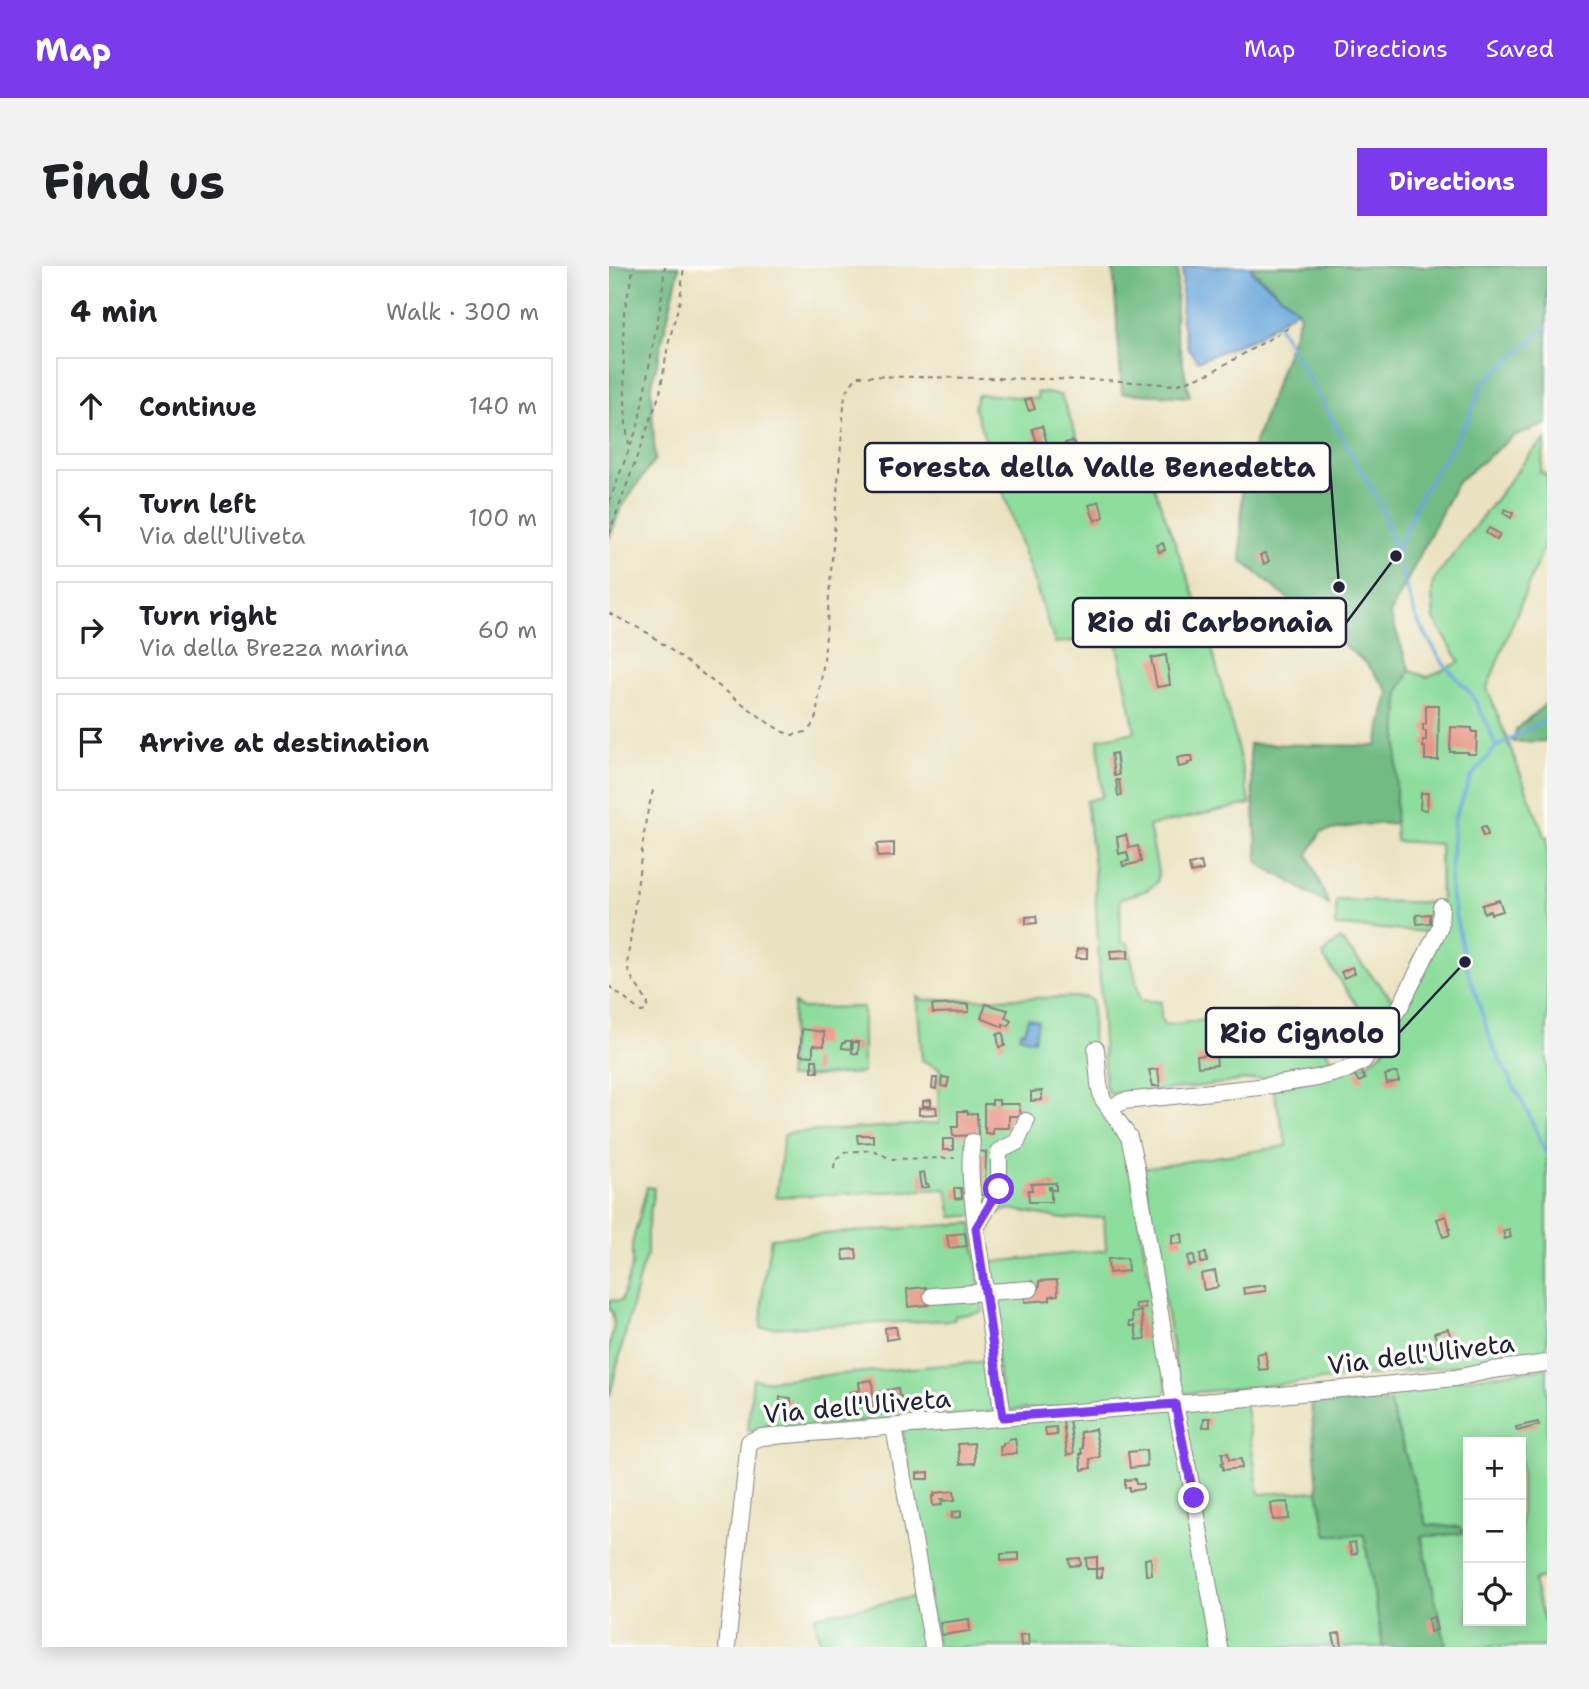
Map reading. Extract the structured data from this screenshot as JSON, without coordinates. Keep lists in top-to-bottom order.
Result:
{
  "streets": {
    "street": ["Via dell'Uliveta"]
  },
  "places": ["Rio di Carbonaia", "Foresta della Valle Benedetta", "Rio Cignolo"],
  "page": {
    "header": "Map",
    "nav": ["Map", "Directions", "Saved"],
    "buttons": "Directions",
    "title": "Find us",
    "heading": ["4 min", "Walk · 300 m"],
    "list": [
      ["Continue", "140 m"],
      ["Turn left", "Via dell'Uliveta", "100 m"],
      ["Turn right", "Via della Brezza marina", "60 m"],
      "Arrive at destination"
    ],
    "map_buttons": ["+", "−"]
  }
}
